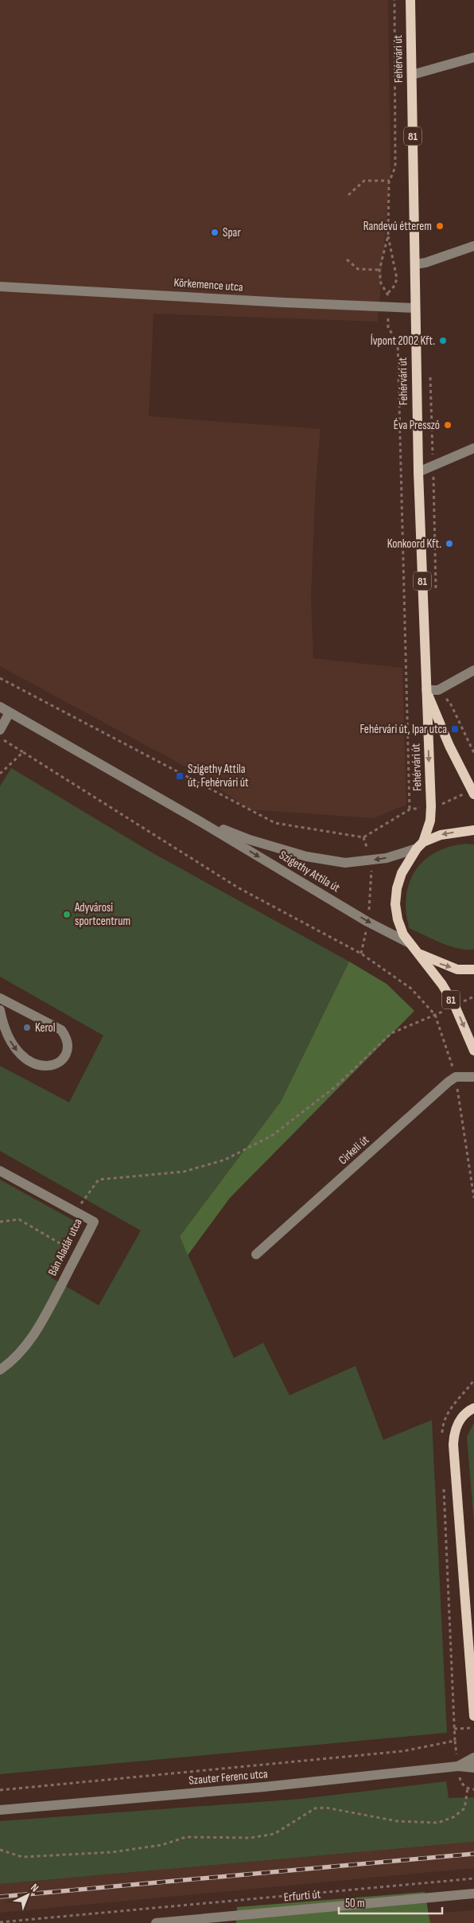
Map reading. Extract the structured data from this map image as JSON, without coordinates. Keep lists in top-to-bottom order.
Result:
{
  "streets": {
    "main road": ["Fehérvári út", "81"],
    "street": [
      "Körkemence utca",
      "Szigethy Attila út",
      "Cirkeli út",
      "Bán Aladár utca",
      "Szauter Ferenc utca",
      "Erfurti út"
    ]
  },
  "crossings": [
    ["Fehérvári út", "Körkemence utca"],
    ["Fehérvári út", "Szigethy Attila út"]
  ],
  "places": {
    "other": [
      "Randevú étterem",
      "Spar",
      "Ívpont 2002 Kft.",
      "Éva Presszó",
      "Konkoord Kft.",
      "Adyvárosi sportcentrum",
      "Kerol"
    ],
    "transit": ["Fehérvári út, Ipar utca", "Szigethy Attila út, Fehérvári út"]
  },
  "scale_bar": "50 m",
  "north": "top right"
}
